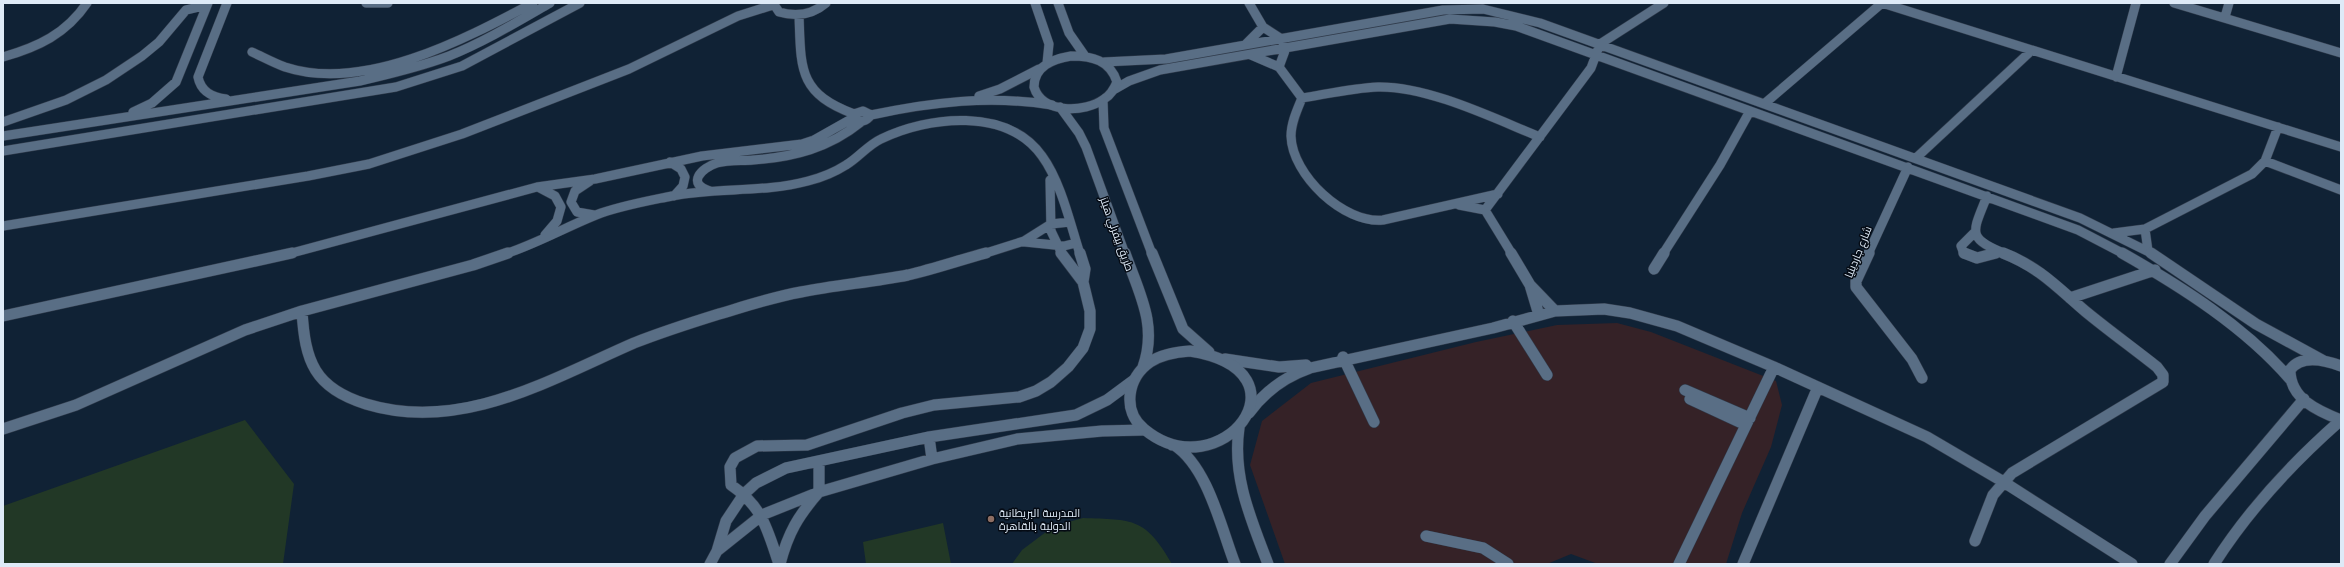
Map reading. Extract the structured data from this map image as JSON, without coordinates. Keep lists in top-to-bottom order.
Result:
{
  "streets": {
    "street": ["طريق بيفرلي هيلز", "شارع جاردينيا"]
  },
  "places": ["المدرسة البريطانية الدولية بالقاهرة"]
}
